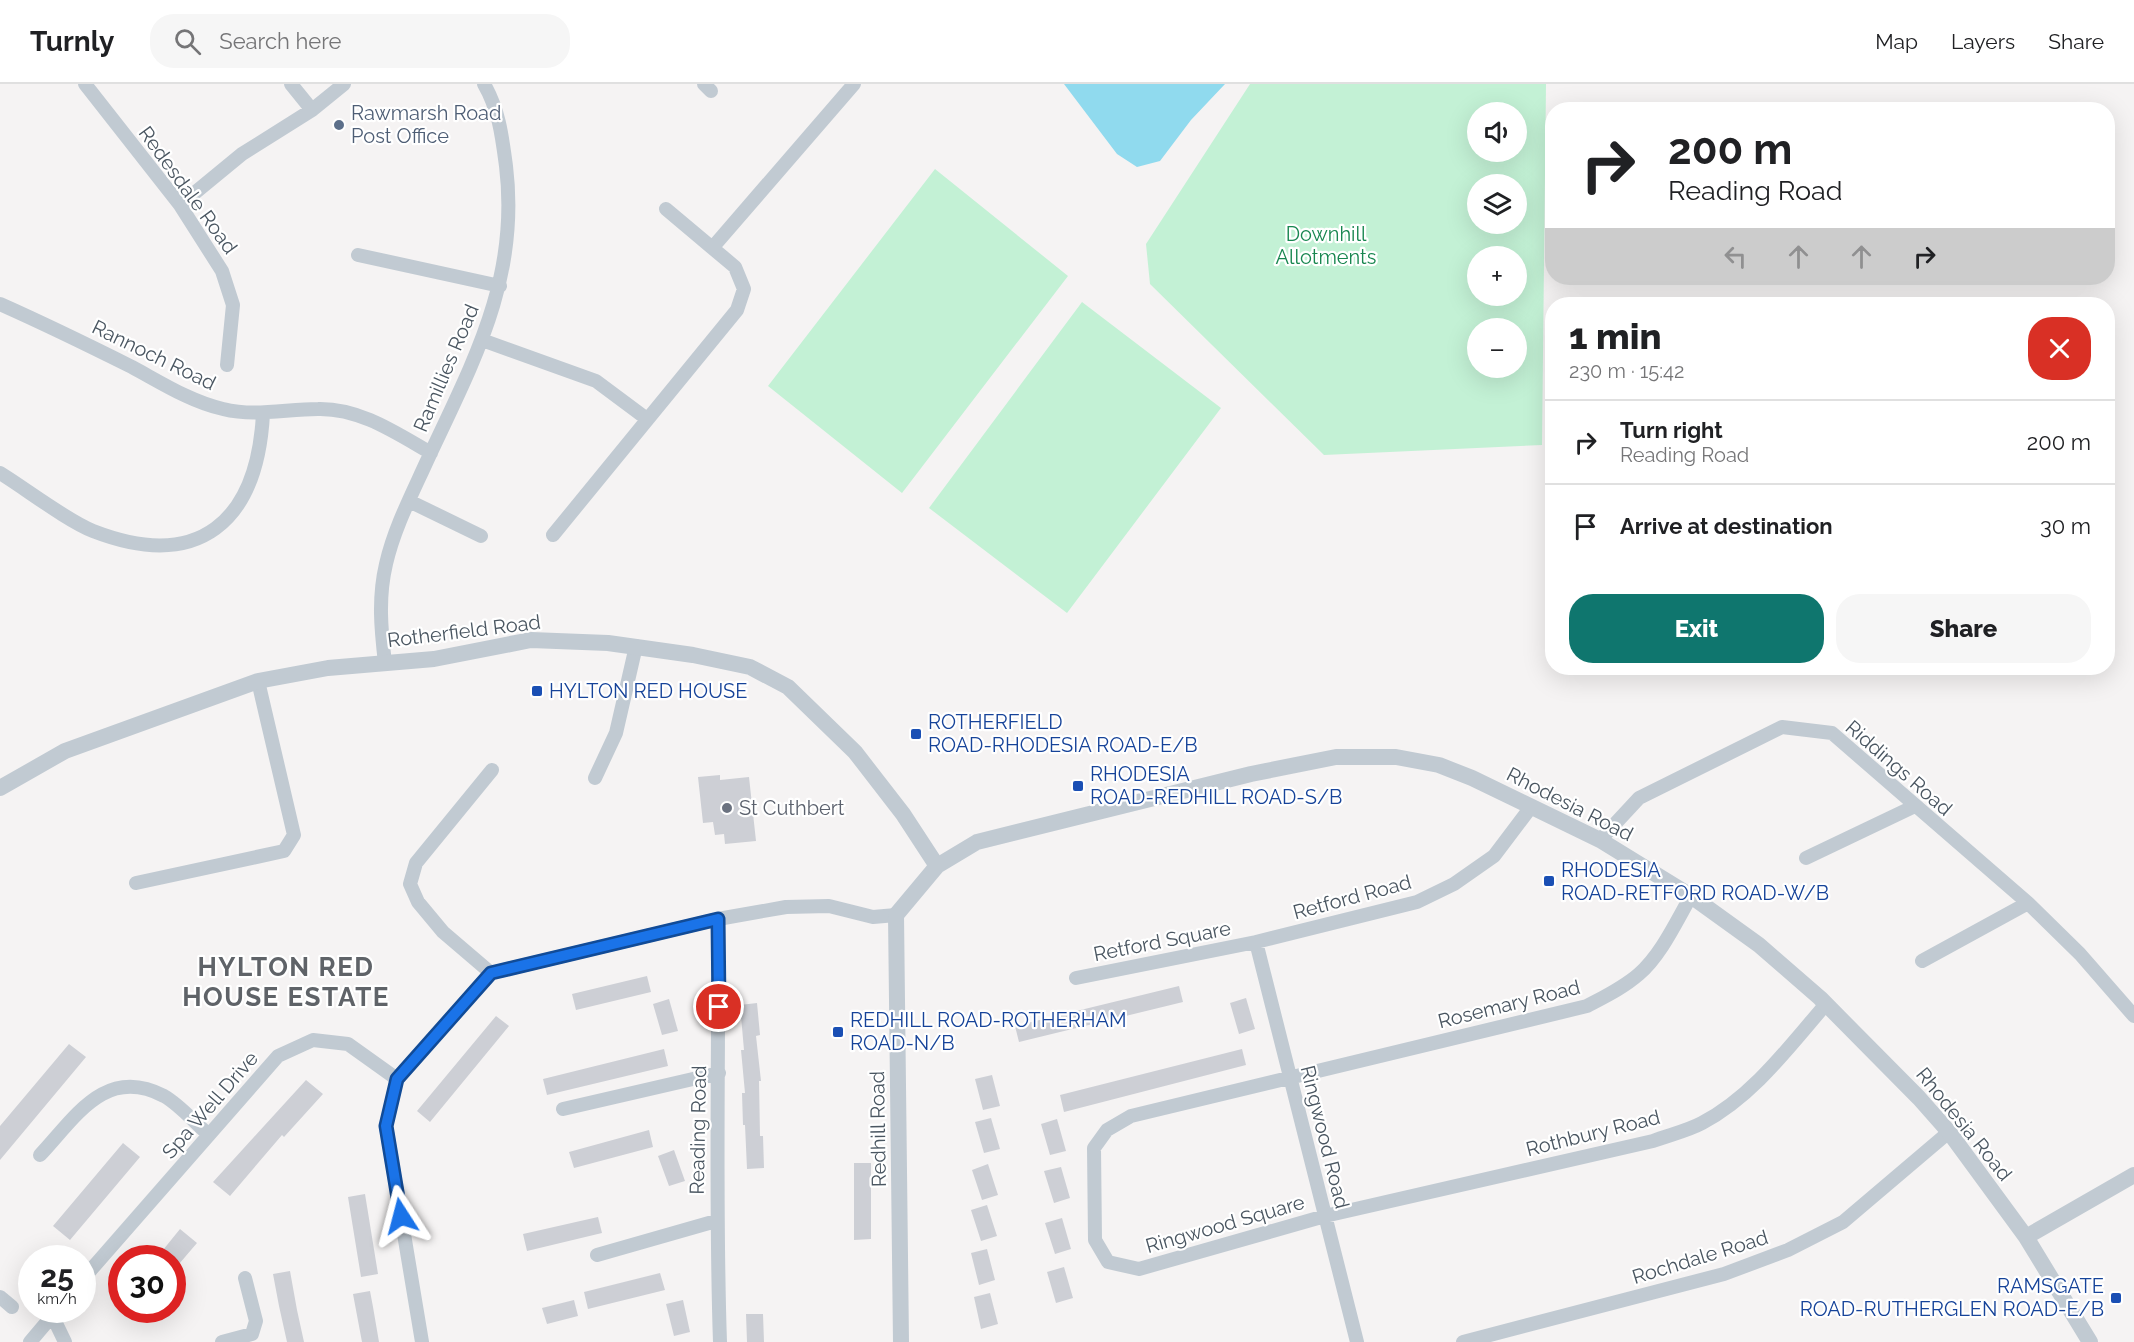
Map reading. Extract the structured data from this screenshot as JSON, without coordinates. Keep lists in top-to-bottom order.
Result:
{
  "streets": {
    "street": [
      "Redesdale Road",
      "Rannoch Road",
      "Ramillies Road",
      "Rotherfield Road",
      "Riddings Road",
      "Rhodesia Road",
      "Retford Road",
      "Retford Square",
      "Rosemary Road",
      "Spa Well Drive",
      "Redhill Road",
      "Reading Road",
      "Rothbury Road",
      "Ringwood Road",
      "Ringwood Square",
      "Rochdale Road"
    ]
  },
  "crossings": [
    ["Rannoch Road", "Ramillies Road"],
    ["Ramillies Road", "Rotherfield Road"],
    ["Rotherfield Road", "Rhodesia Road"],
    ["Riddings Road", "Rhodesia Road"],
    ["Rhodesia Road", "Retford Road"],
    ["Rhodesia Road", "Rosemary Road"],
    ["Rhodesia Road", "Redhill Road"],
    ["Rhodesia Road", "Rothbury Road"],
    ["Rhodesia Road", "Rochdale Road"],
    ["Retford Road", "Retford Square"],
    ["Retford Road", "Ringwood Road"],
    ["Retford Square", "Ringwood Road"],
    ["Rosemary Road", "Ringwood Road"],
    ["Rosemary Road", "Ringwood Square"],
    ["Rothbury Road", "Ringwood Road"],
    ["Rothbury Road", "Ringwood Square"],
    ["Ringwood Road", "Ringwood Square"]
  ],
  "districts": ["HYLTON RED HOUSE ESTATE"],
  "parks": ["Downhill Allotments"],
  "places": {
    "other": ["Rawmarsh Road Post Office", "St Cuthbert"],
    "transit": [
      "HYLTON RED HOUSE",
      "ROTHERFIELD ROAD-RHODESIA ROAD-E/B",
      "RHODESIA ROAD-REDHILL ROAD-S/B",
      "RHODESIA ROAD-RETFORD ROAD-W/B",
      "REDHILL ROAD-ROTHERHAM ROAD-N/B",
      "RAMSGATE ROAD-RUTHERGLEN ROAD-E/B"
    ]
  },
  "page": {
    "header": "Turnly",
    "search": "Search here",
    "nav": ["Map", "Layers", "Share"],
    "map_buttons": ["+", "−"],
    "turn": ["200 m", "Reading Road"],
    "heading": ["1 min", "230 m · 15:42"],
    "list": [
      {
        "name": "Turn right",
        "note": "Reading Road",
        "value": "200 m"
      },
      {
        "name": "Arrive at destination",
        "value": "30 m"
      }
    ],
    "buttons": ["Exit", "Share"],
    "speed": "25 km/h",
    "limit": "30"
  }
}
